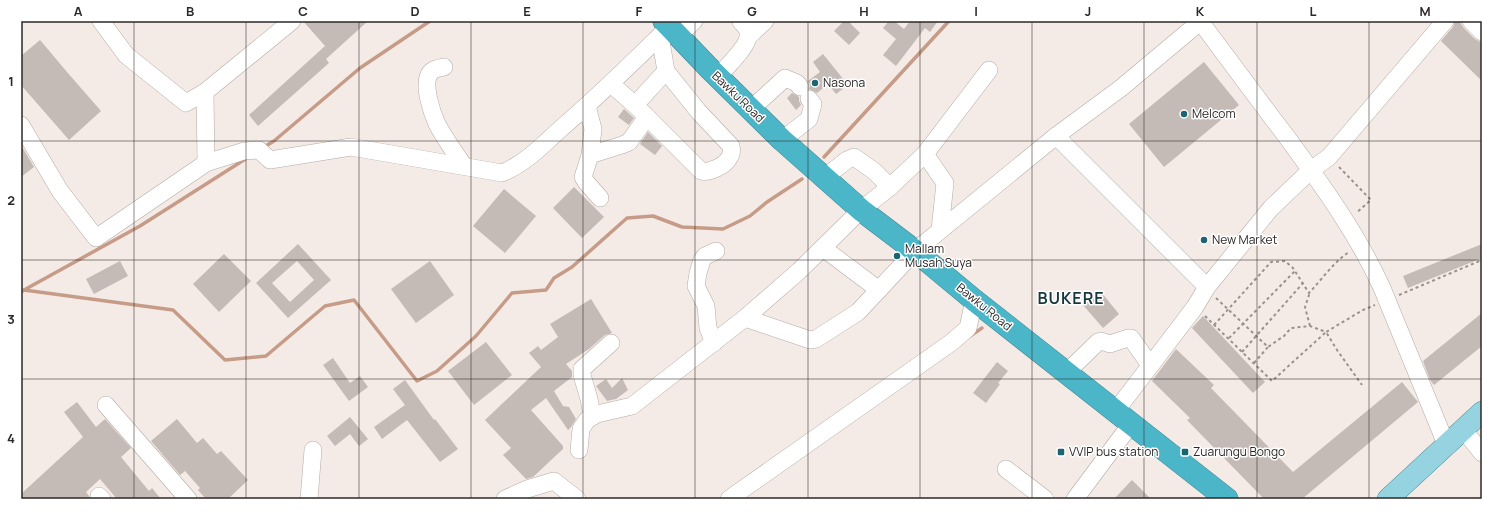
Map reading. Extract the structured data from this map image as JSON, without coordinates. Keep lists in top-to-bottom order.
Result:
{
  "streets": {
    "highway": ["Bawku Road"]
  },
  "districts": ["BUKERE"],
  "places": {
    "other": [
      "Nasona",
      "Melcom",
      "New Market",
      "Mallam Musah Suya"
    ],
    "transit": ["VVIP bus station", "Zuarungu Bongo"]
  },
  "grid": {
    "columns": [
      "A",
      "B",
      "C",
      "D",
      "E",
      "F",
      "G",
      "H",
      "I",
      "J",
      "K",
      "L",
      "M"
    ],
    "rows": [
      "1",
      "2",
      "3",
      "4"
    ]
  }
}
